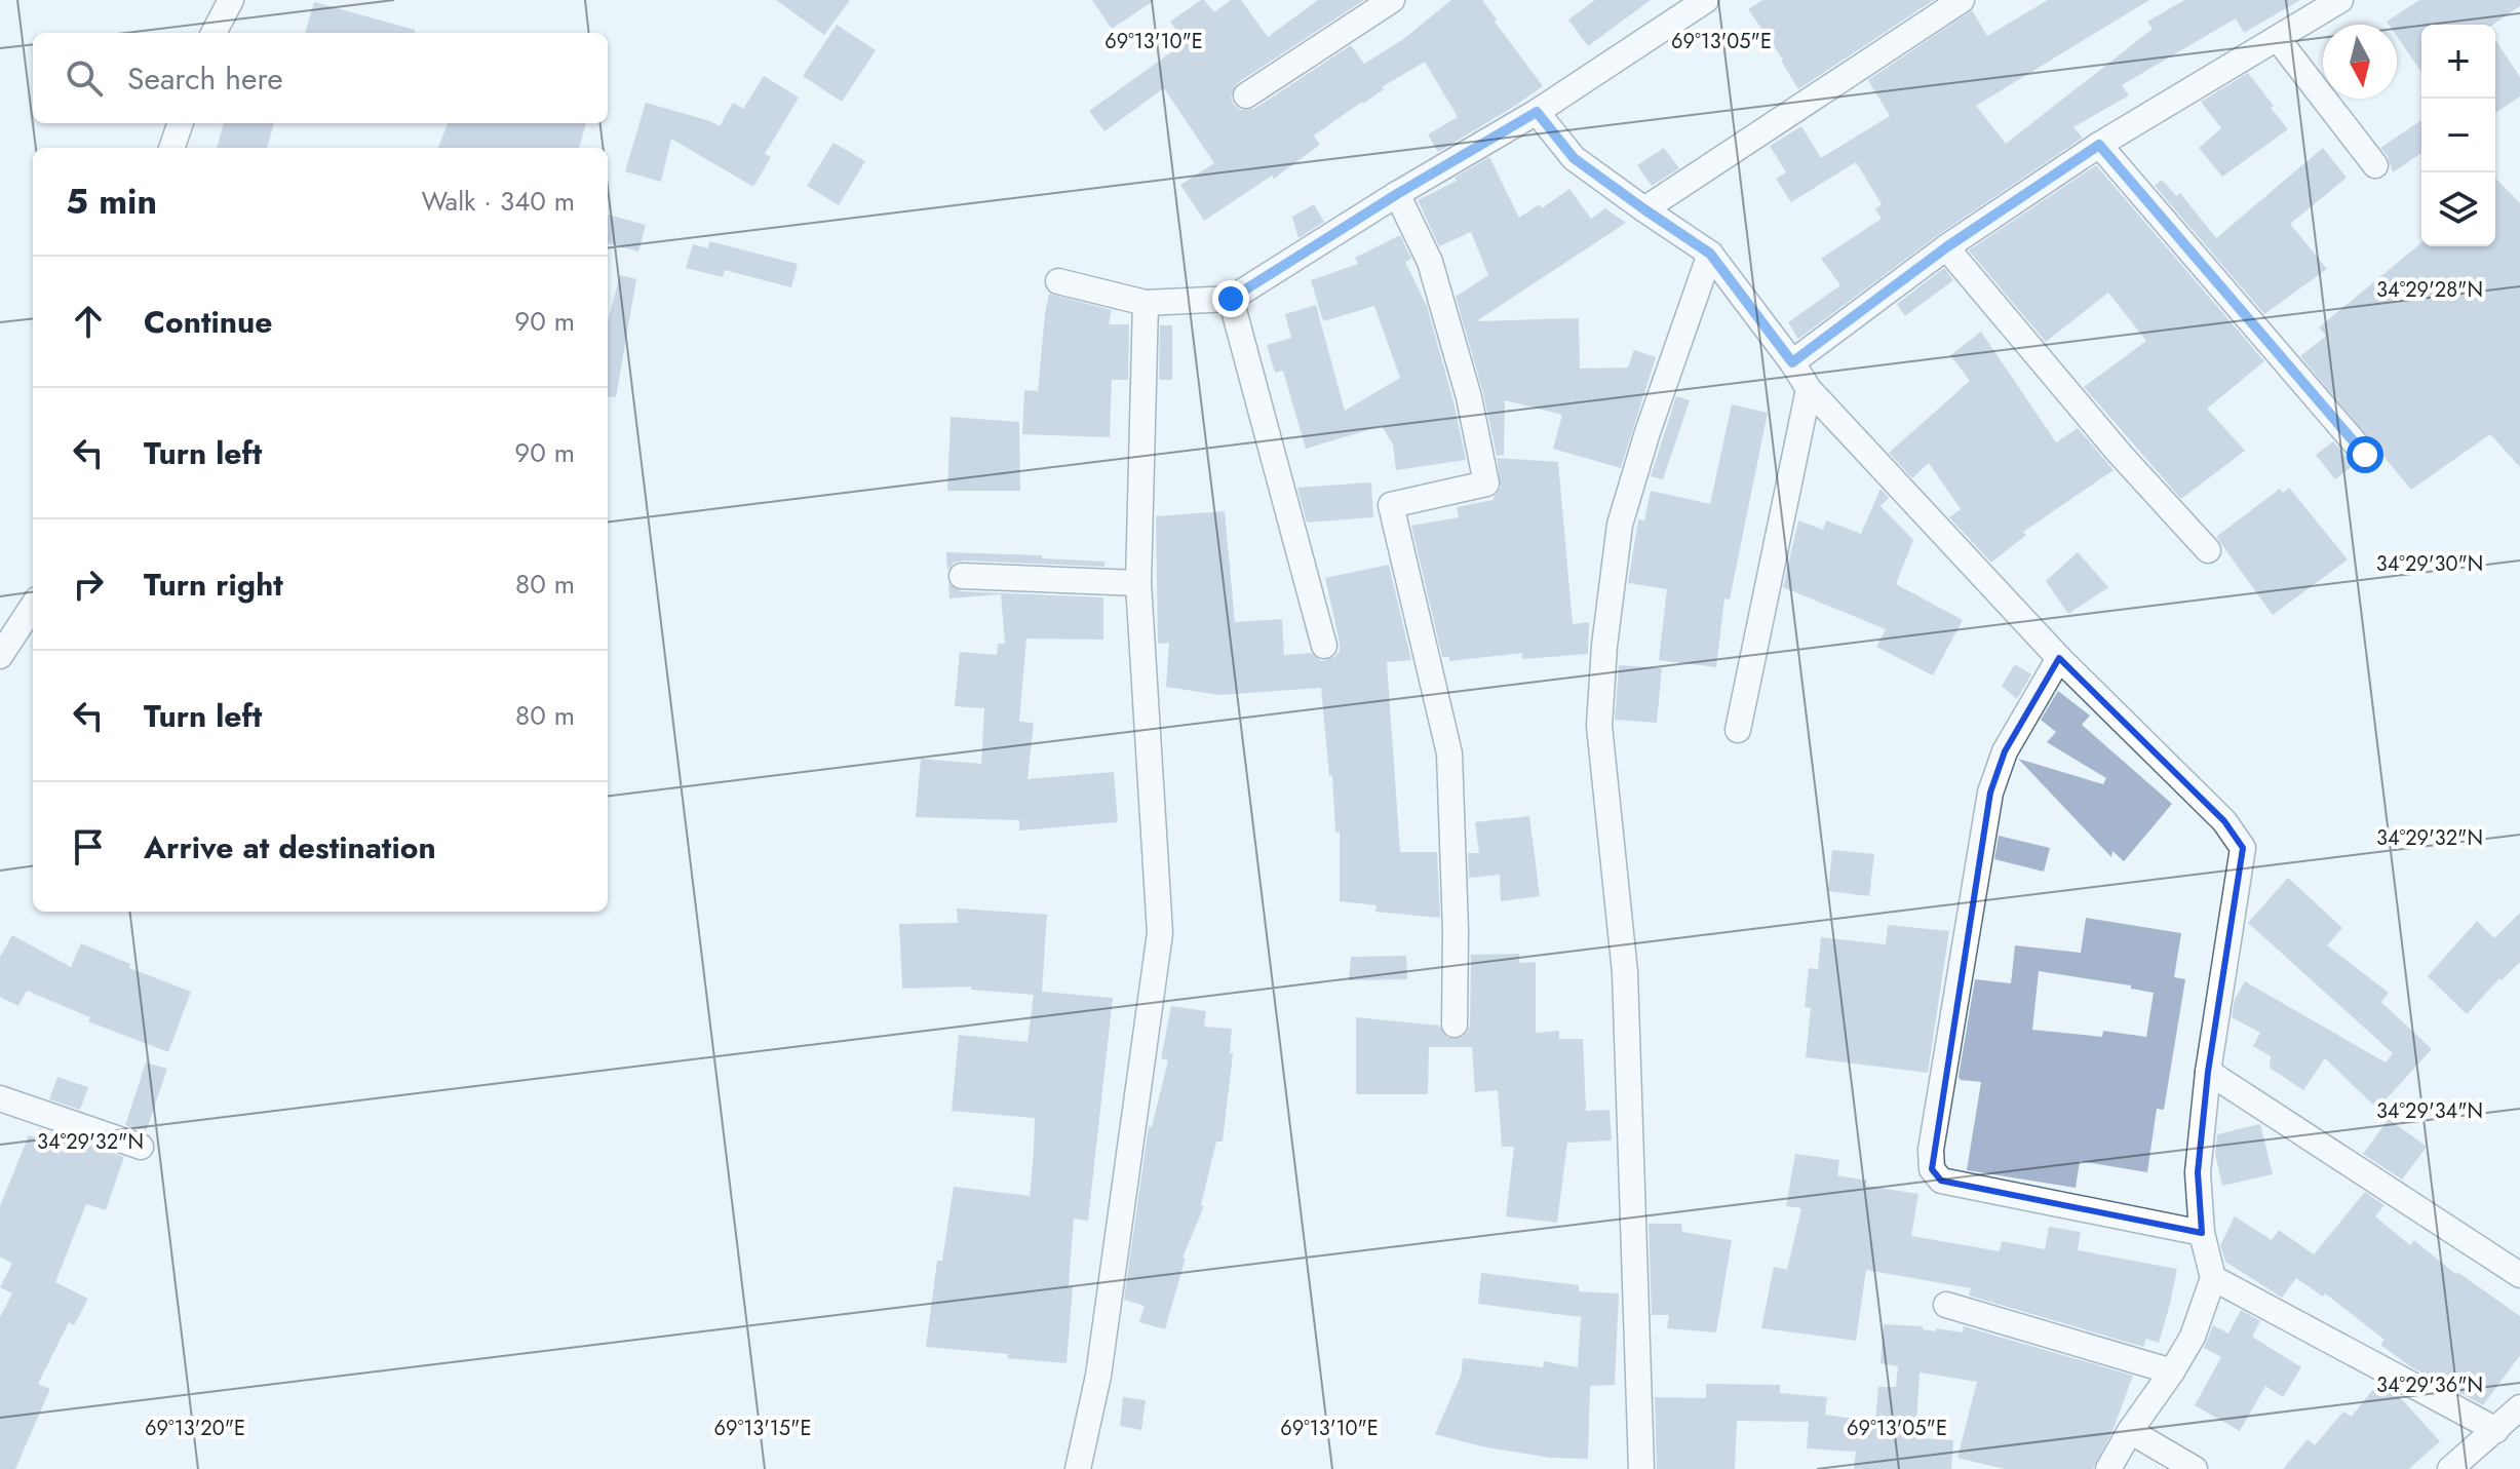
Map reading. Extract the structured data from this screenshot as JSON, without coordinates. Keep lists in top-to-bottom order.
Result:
{
  "north": "bottom",
  "page": {
    "map_buttons": ["+", "−"],
    "search": "Search here",
    "heading": ["5 min", "Walk · 340 m"],
    "list": [
      ["Continue", "90 m"],
      ["Turn left", "90 m"],
      ["Turn right", "80 m"],
      ["Turn left", "80 m"],
      "Arrive at destination"
    ]
  },
  "coordinates": [
    "69°13'10\"E",
    "69°13'05\"E",
    "34°29'28\"N",
    "34°29'30\"N",
    "34°29'32\"N",
    "34°29'34\"N",
    "34°29'36\"N",
    "69°13'20\"E",
    "69°13'15\"E"
  ]
}
